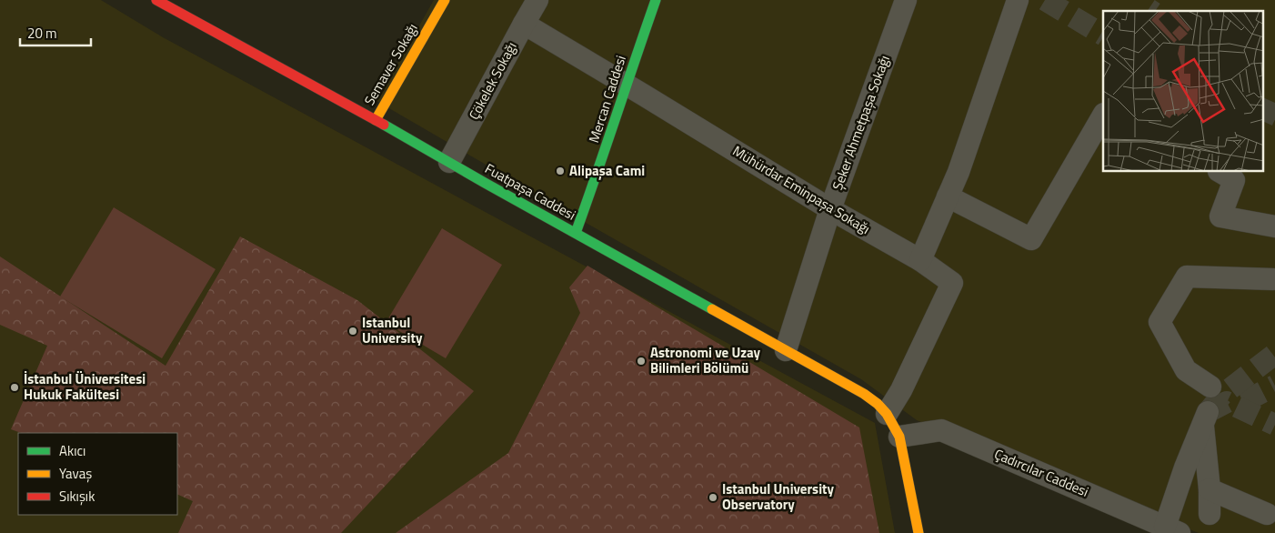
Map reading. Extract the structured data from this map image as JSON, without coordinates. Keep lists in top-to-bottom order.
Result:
{
  "streets": {
    "main road": ["Semaver Sokağı", "Mercan Caddesi", "Fuatpaşa Caddesi"],
    "street": [
      "Çökelek Sokağı",
      "Şeker Ahmetpaşa Sokağı",
      "Mühürdar Eminpaşa Sokağı",
      "Çadırcılar Caddesi"
    ]
  },
  "crossings": [
    ["Semaver Sokağı", "Fuatpaşa Caddesi"],
    ["Çökelek Sokağı", "Mühürdar Eminpaşa Sokağı"],
    ["Çökelek Sokağı", "Fuatpaşa Caddesi"],
    ["Mercan Caddesi", "Mühürdar Eminpaşa Sokağı"],
    ["Mercan Caddesi", "Fuatpaşa Caddesi"],
    ["Şeker Ahmetpaşa Sokağı", "Mühürdar Eminpaşa Sokağı"],
    ["Şeker Ahmetpaşa Sokağı", "Fuatpaşa Caddesi"],
    ["Mühürdar Eminpaşa Sokağı", "Fuatpaşa Caddesi"],
    ["Fuatpaşa Caddesi", "Çadırcılar Caddesi"]
  ],
  "places": [
    "Alipaşa Cami",
    "Istanbul University",
    "Astronomi ve Uzay Bilimleri Bölümü",
    "İstanbul Üniversitesi Hukuk Fakültesi",
    "Istanbul University Observatory"
  ],
  "legend": ["Akıcı", "Yavaş", "Sıkışık"],
  "scale_bar": "20 m"
}
